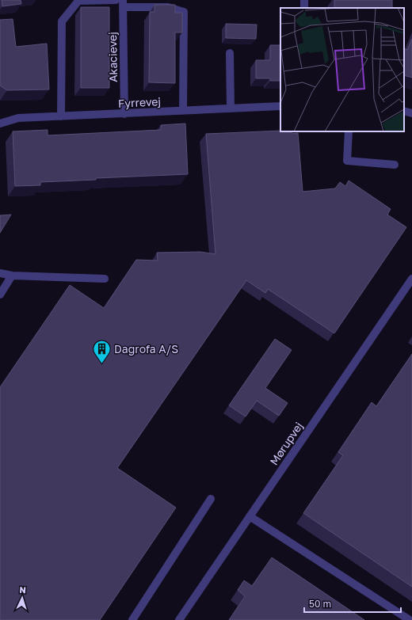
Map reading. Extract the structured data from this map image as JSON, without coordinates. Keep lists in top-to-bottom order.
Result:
{
  "streets": {
    "street": ["Akacievej", "Fyrrevej", "Mørupvej"]
  },
  "crossings": [
    ["Akacievej", "Fyrrevej"]
  ],
  "places": {
    "building": ["Dagrofa A/S"]
  },
  "scale_bar": "50 m",
  "north": "top"
}
